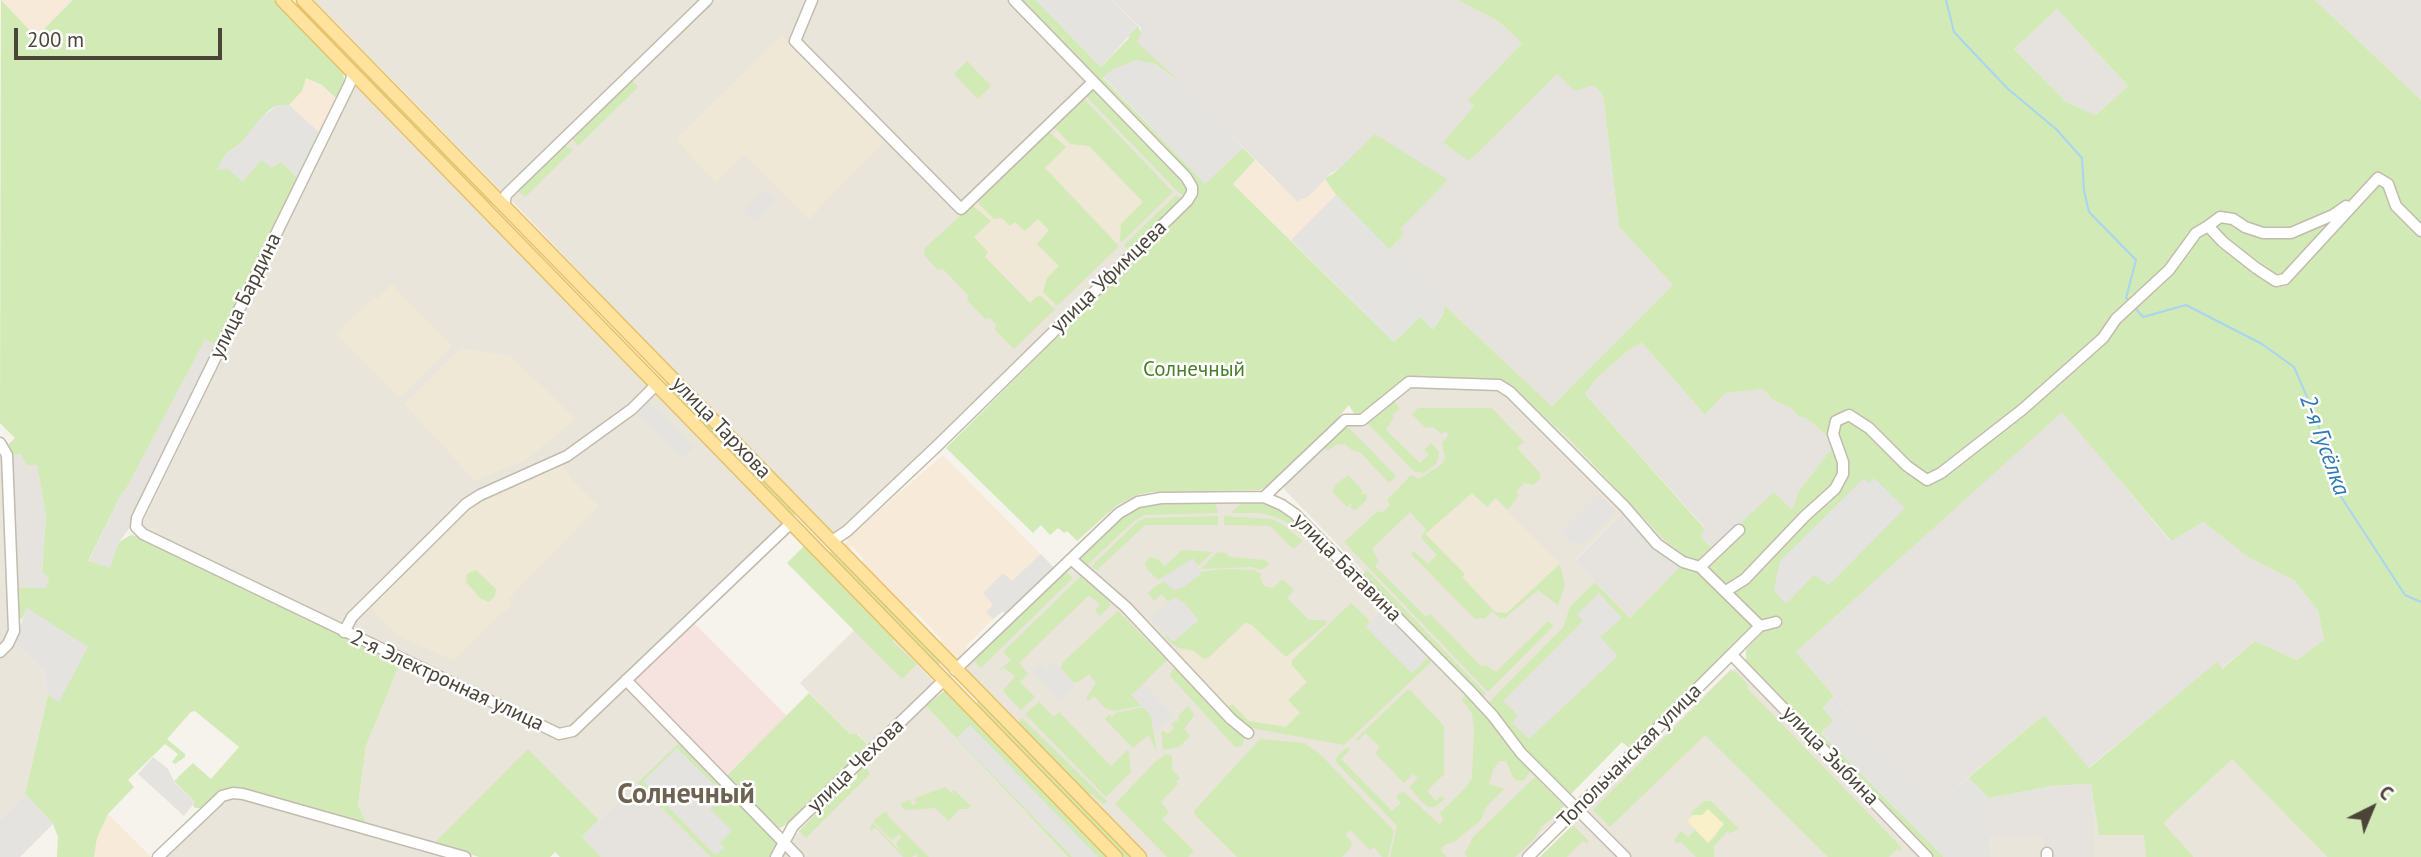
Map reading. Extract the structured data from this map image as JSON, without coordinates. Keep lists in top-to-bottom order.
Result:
{
  "streets": {
    "main road": ["улица Тархова"],
    "street": [
      "улица Уфимцева",
      "улица Бардина",
      "улица Батавина",
      "2-я Электронная улица",
      "Топольчанская улица",
      "улица Зыбина",
      "улица Чехова"
    ]
  },
  "crossings": [
    ["улица Уфимцева", "улица Тархова"],
    ["улица Бардина", "улица Тархова"],
    ["улица Бардина", "2-я Электронная улица"],
    ["улица Тархова", "улица Батавина"],
    ["улица Тархова", "2-я Электронная улица"],
    ["улица Тархова", "улица Чехова"],
    ["улица Батавина", "Топольчанская улица"],
    ["Топольчанская улица", "улица Зыбина"]
  ],
  "districts": ["Солнечный"],
  "water": ["2-я Гусёлка"],
  "parks": ["Солнечный"],
  "scale_bar": "200 m",
  "north": "top right"
}
